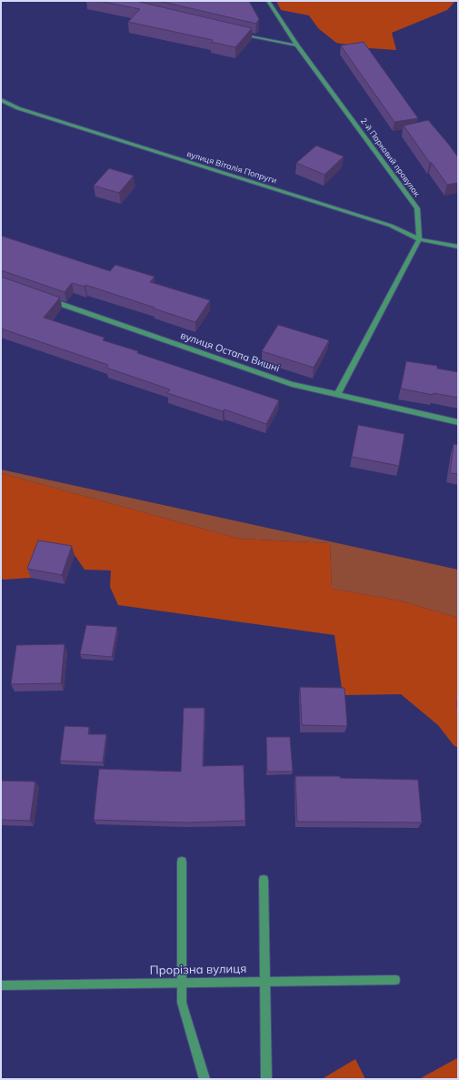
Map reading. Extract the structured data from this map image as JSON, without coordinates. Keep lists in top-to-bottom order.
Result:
{
  "streets": {
    "street": [
      "2-й Парковий провулок",
      "вулиця Віталія Попруги",
      "вулиця Остапа Вишні",
      "Прорізна вулиця"
    ]
  },
  "crossings": [
    ["2-й Парковий провулок", "вулиця Віталія Попруги"]
  ]
}
